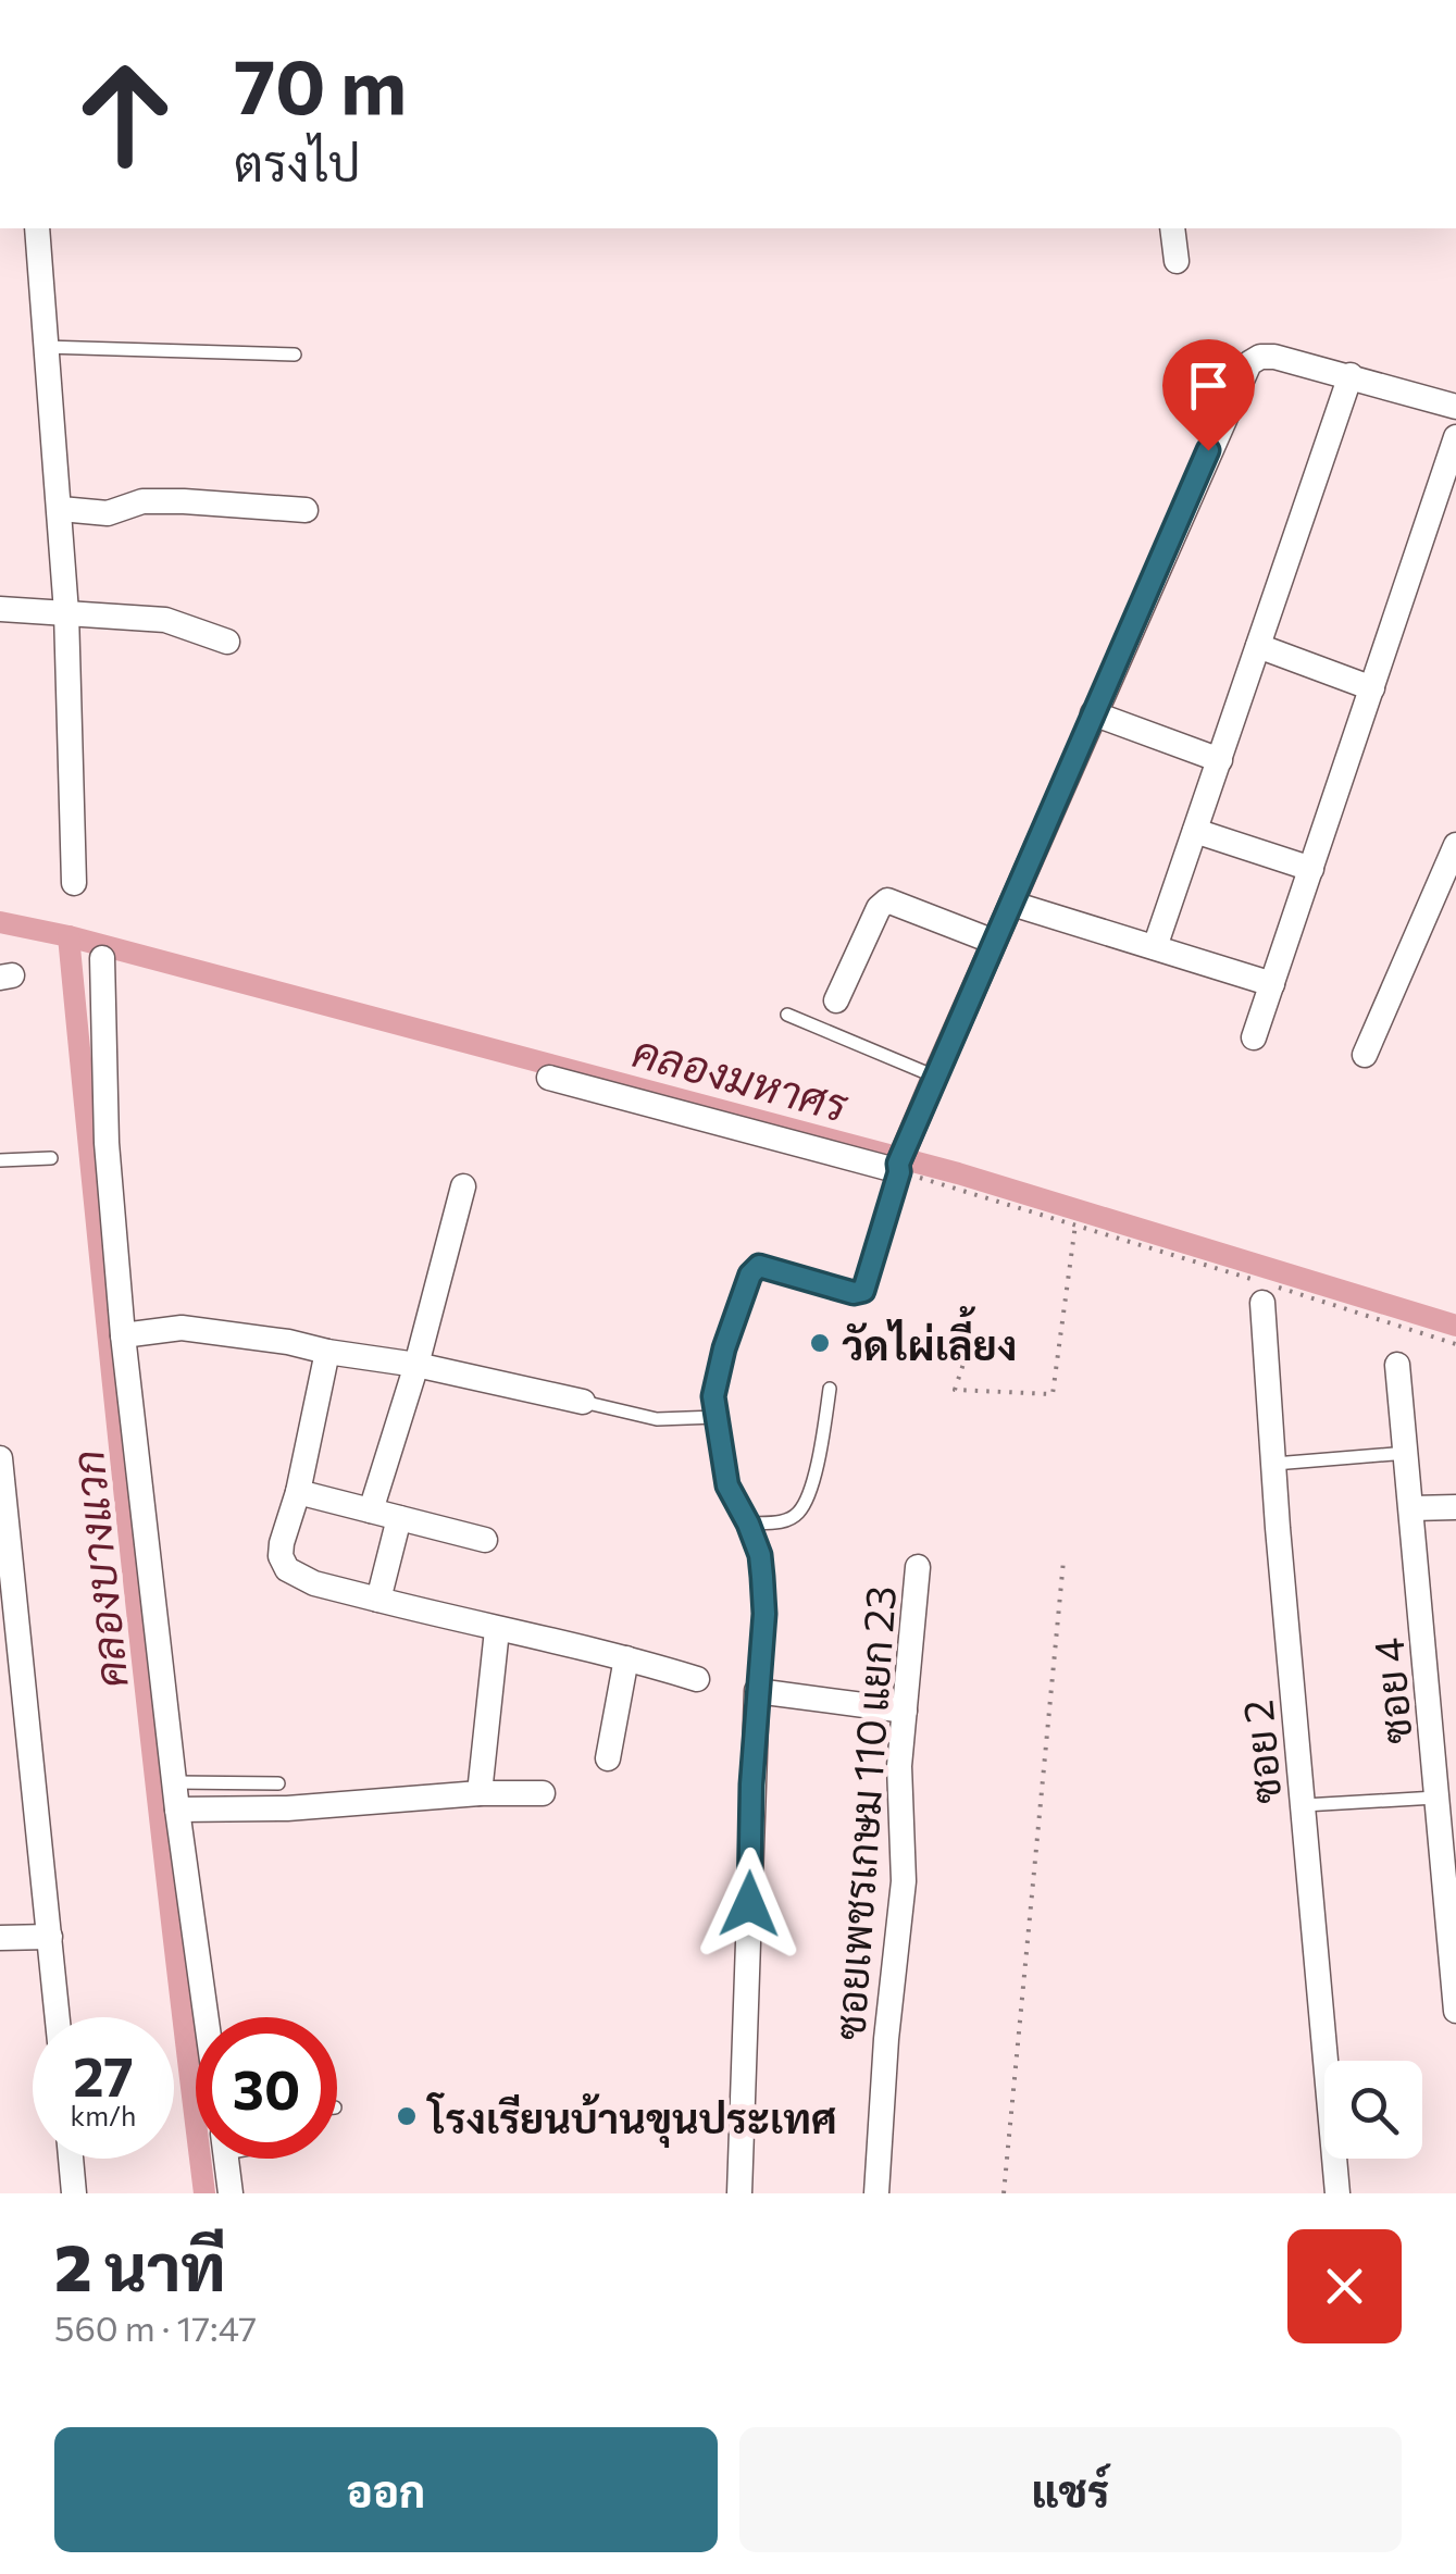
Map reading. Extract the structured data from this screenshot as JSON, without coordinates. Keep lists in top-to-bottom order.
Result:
{
  "streets": {
    "street": ["ซอย 4", "ซอย 2", "ซอยเพชรเกษม 110 แยก 23"]
  },
  "water": ["คลองมหาศร", "คลองบางแวก"],
  "places": ["วัดไผ่เลี้ยง", "โรงเรียนบ้านขุนประเทศ"],
  "page": {
    "turn": ["70 m", "ตรงไป"],
    "speed": "27 km/h",
    "limit": "30",
    "heading": ["2 นาที", "560 m · 17:47"],
    "buttons": ["ออก", "แชร์"]
  }
}
